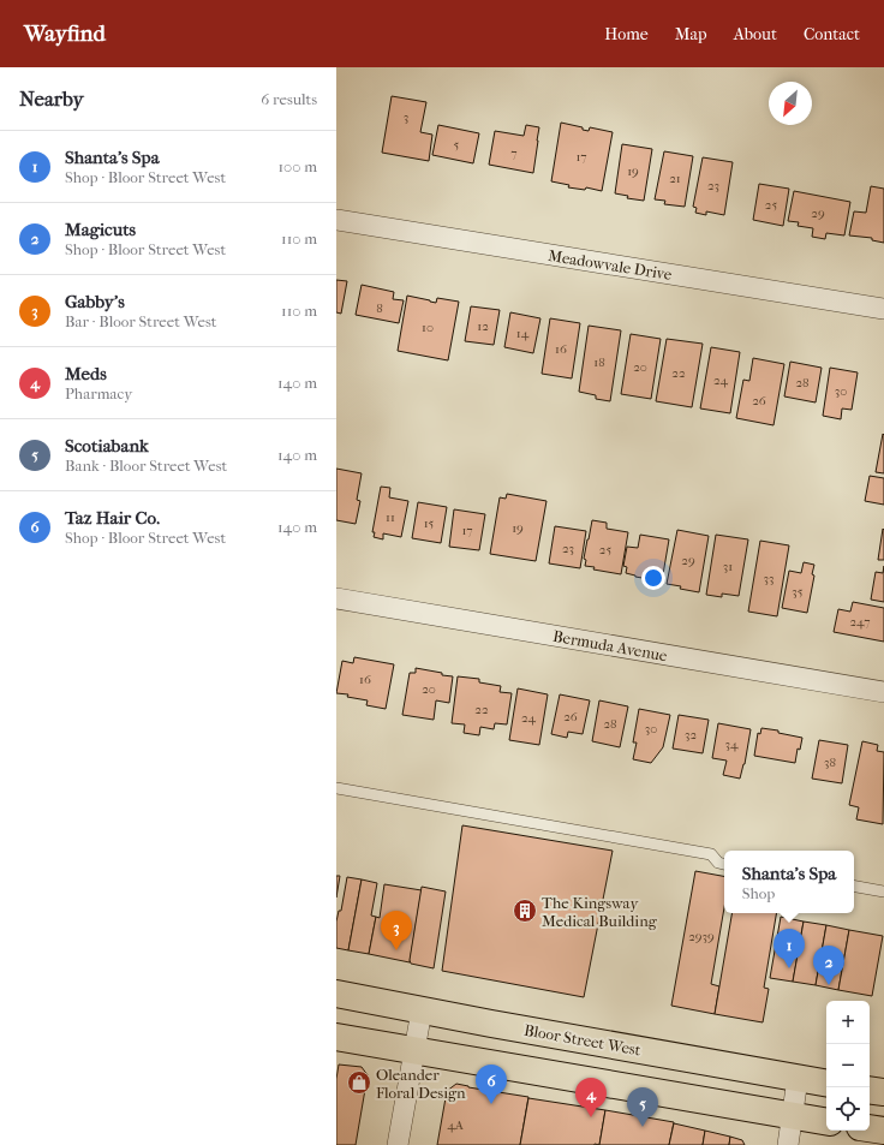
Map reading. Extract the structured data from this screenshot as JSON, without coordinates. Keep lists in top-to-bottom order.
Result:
{
  "streets": {
    "main road": ["Bloor Street West"],
    "street": ["Meadowvale Drive", "Bermuda Avenue"]
  },
  "places": {
    "building": ["The Kingsway Medical Building"],
    "shop": ["Oleander Floral Design"]
  },
  "house_numbers": [
    "3",
    "5",
    "7",
    "17",
    "19",
    "21",
    "23",
    "25",
    "29",
    "8",
    "12",
    "10",
    "14",
    "16",
    "18",
    "20",
    "22",
    "24",
    "28",
    "30",
    "26",
    "11",
    "15",
    "19",
    "17",
    "23",
    "25",
    "29",
    "31",
    "33",
    "35",
    "247",
    "16",
    "20",
    "22",
    "26",
    "24",
    "28",
    "30",
    "32",
    "34",
    "38",
    "2939",
    "4A"
  ],
  "north": "bottom left",
  "page": {
    "header": "Wayfind",
    "nav": [
      "Home",
      "Map",
      "About",
      "Contact"
    ],
    "heading": ["Nearby", "6 results"],
    "list": [
      {
        "mark": "1",
        "name": "Shanta's Spa",
        "note": "Shop · Bloor Street West",
        "value": "100 m"
      },
      {
        "mark": "2",
        "name": "Magicuts",
        "note": "Shop · Bloor Street West",
        "value": "110 m"
      },
      {
        "mark": "3",
        "name": "Gabby's",
        "note": "Bar · Bloor Street West",
        "value": "110 m"
      },
      {
        "mark": "4",
        "name": "Meds",
        "note": "Pharmacy",
        "value": "140 m"
      },
      {
        "mark": "5",
        "name": "Scotiabank",
        "note": "Bank · Bloor Street West",
        "value": "140 m"
      },
      {
        "mark": "6",
        "name": "Taz Hair Co.",
        "note": "Shop · Bloor Street West",
        "value": "140 m"
      }
    ],
    "popup": ["Shanta's Spa", "Shop"],
    "pins": [
      "3",
      "1",
      "2",
      "6",
      "4",
      "5"
    ],
    "map_buttons": ["+", "−"]
  }
}
